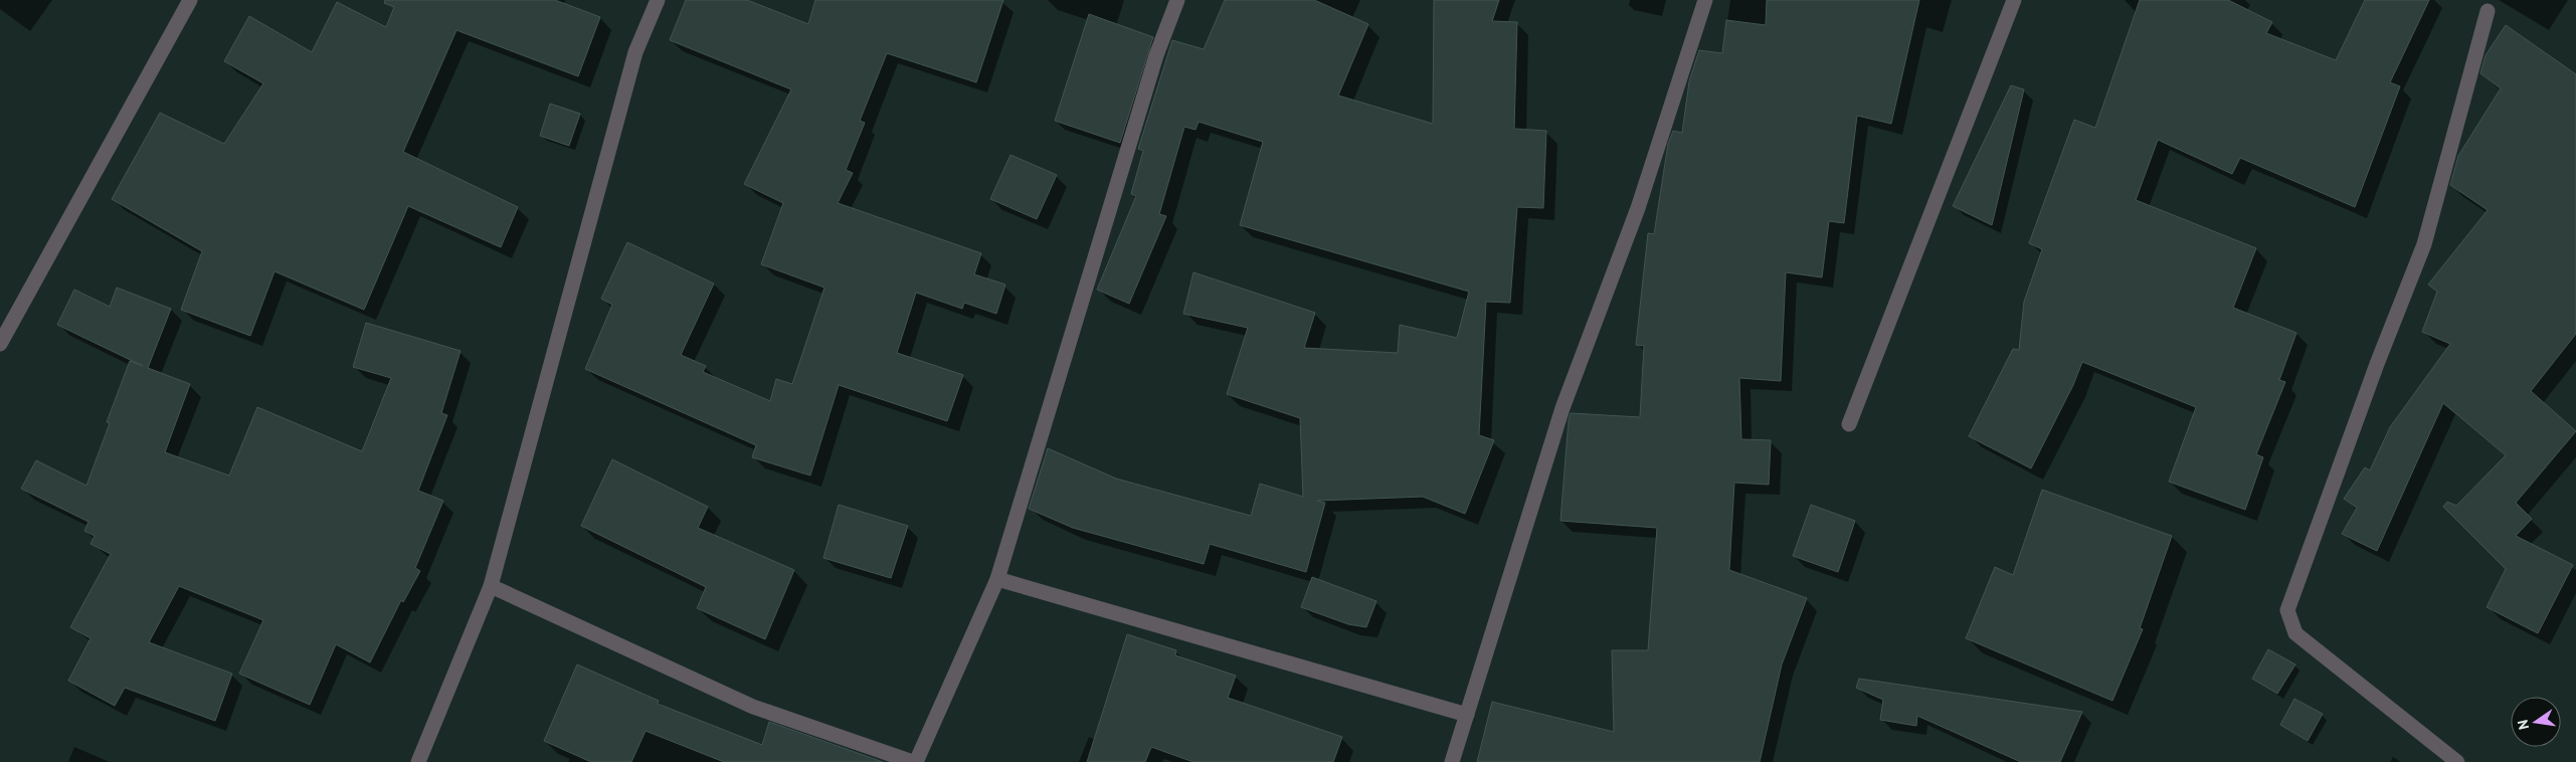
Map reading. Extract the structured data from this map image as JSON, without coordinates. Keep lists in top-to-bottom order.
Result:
{
  "north": "left"
}
